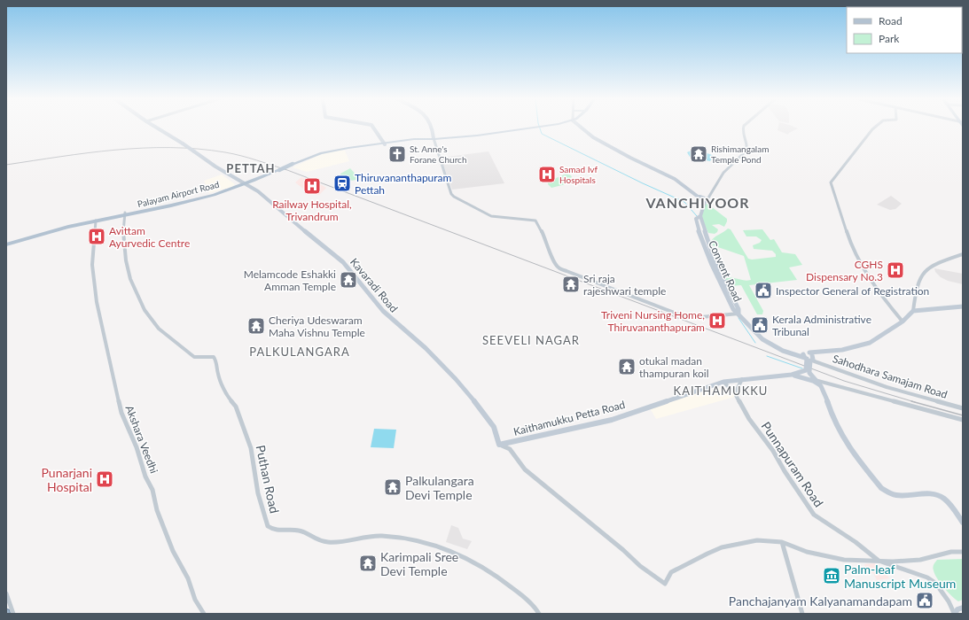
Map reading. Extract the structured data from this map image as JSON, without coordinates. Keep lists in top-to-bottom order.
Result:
{
  "streets": {
    "main road": [
      "Palayam Airport Road",
      "Convent Road",
      "Kavaradi Road",
      "Kaithamukku Petta Road"
    ],
    "street": [
      "Sahodhara Samajam Road",
      "Akshara Veedhi",
      "Punnapuram Road",
      "Puthan Road"
    ]
  },
  "crossings": [
    ["Palayam Airport Road", "Kavaradi Road"],
    ["Palayam Airport Road", "Akshara Veedhi"],
    ["Palayam Airport Road", "Puthan Road"],
    ["Convent Road", "Sahodhara Samajam Road"],
    ["Kavaradi Road", "Kaithamukku Petta Road"],
    ["Kaithamukku Petta Road", "Punnapuram Road"]
  ],
  "districts": [
    "PETTAH",
    "VANCHIYOOR",
    "SEEVELI NAGAR",
    "PALKULANGARA",
    "KAITHAMUKKU"
  ],
  "places": {
    "church": ["St. Anne's Forane Church"],
    "temple": [
      "Rishimangalam Temple Pond",
      "Melamcode Eshakki Amman Temple",
      "Sri raja rajeshwari temple",
      "Cheriya Udeswaram Maha Vishnu Temple",
      "otukal madan thampuran koil",
      "Palkulangara Devi Temple",
      "Karimpali Sree Devi Temple"
    ],
    "hospital": [
      "Samad Ivf Hospitals",
      "Railway Hospital, Trivandrum",
      "Avittam Ayurvedic Centre",
      "CGHS Dispensary No.3",
      "Triveni Nursing Home, Thiruvananthapuram",
      "Punarjani Hospital"
    ],
    "station": ["Thiruvananthapuram Pettah"],
    "public building": ["Inspector General of Registration", "Kerala Administrative Tribunal", "Panchajanyam Kalyanamandapam"],
    "museum": ["Palm-leaf Manuscript Museum"]
  },
  "legend": ["Road", "Park"]
}
